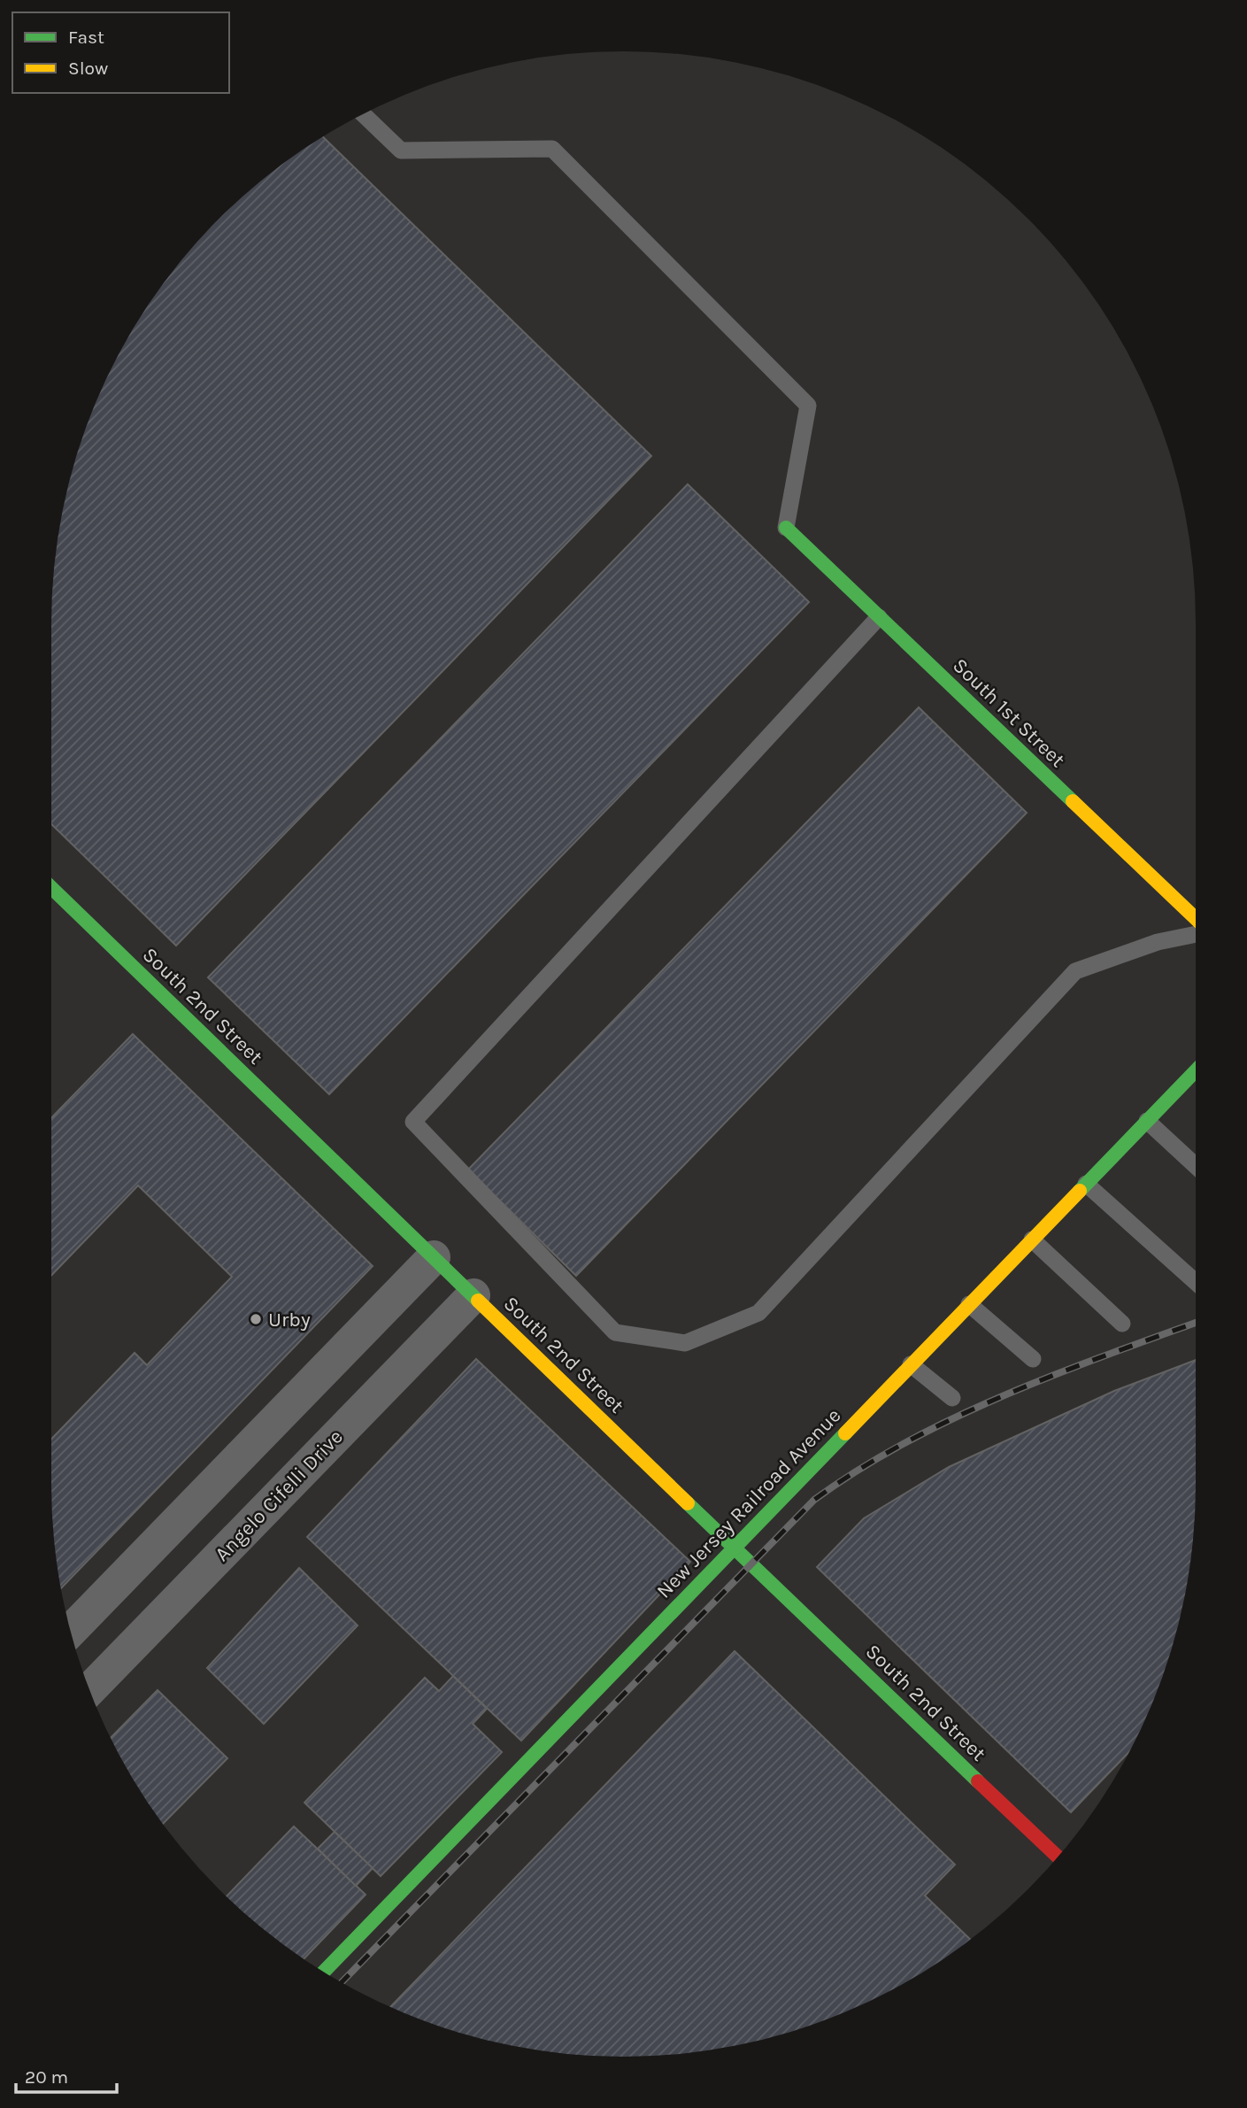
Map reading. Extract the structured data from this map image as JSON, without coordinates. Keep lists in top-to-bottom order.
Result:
{
  "streets": {
    "street": [
      "South 1st Street",
      "South 2nd Street",
      "Angelo Cifelli Drive",
      "New Jersey Railroad Avenue"
    ]
  },
  "crossings": [
    ["South 2nd Street", "Angelo Cifelli Drive"],
    ["South 2nd Street", "New Jersey Railroad Avenue"]
  ],
  "places": ["Urby"],
  "legend": ["Fast", "Slow"],
  "scale_bar": "20 m"
}
